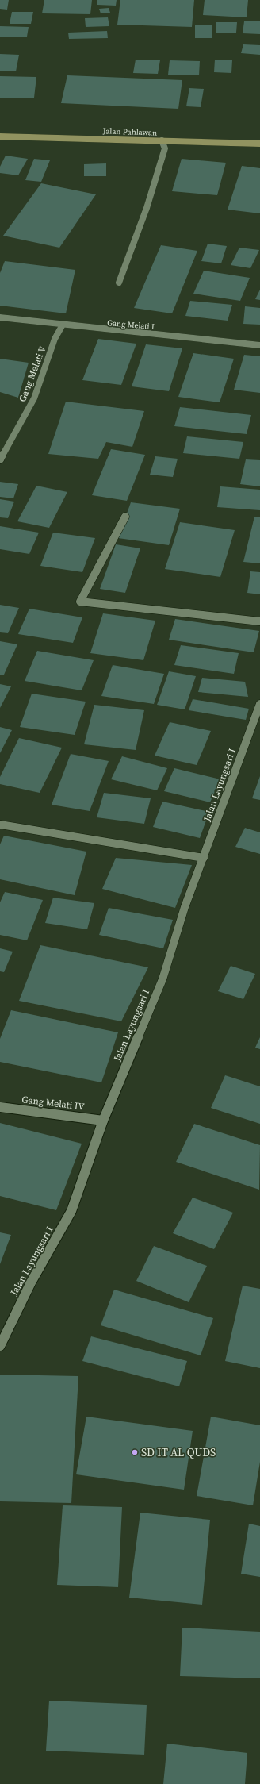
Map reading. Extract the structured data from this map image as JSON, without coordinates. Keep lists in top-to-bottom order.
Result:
{
  "streets": {
    "main road": ["Jalan Pahlawan"],
    "street": [
      "Gang Melati I",
      "Gang Melati V",
      "Jalan Layungsari I",
      "Gang Melati IV"
    ]
  },
  "crossings": [
    ["Gang Melati I", "Gang Melati V"],
    ["Jalan Layungsari I", "Gang Melati IV"]
  ],
  "places": ["SD IT AL QUDS"]
}
